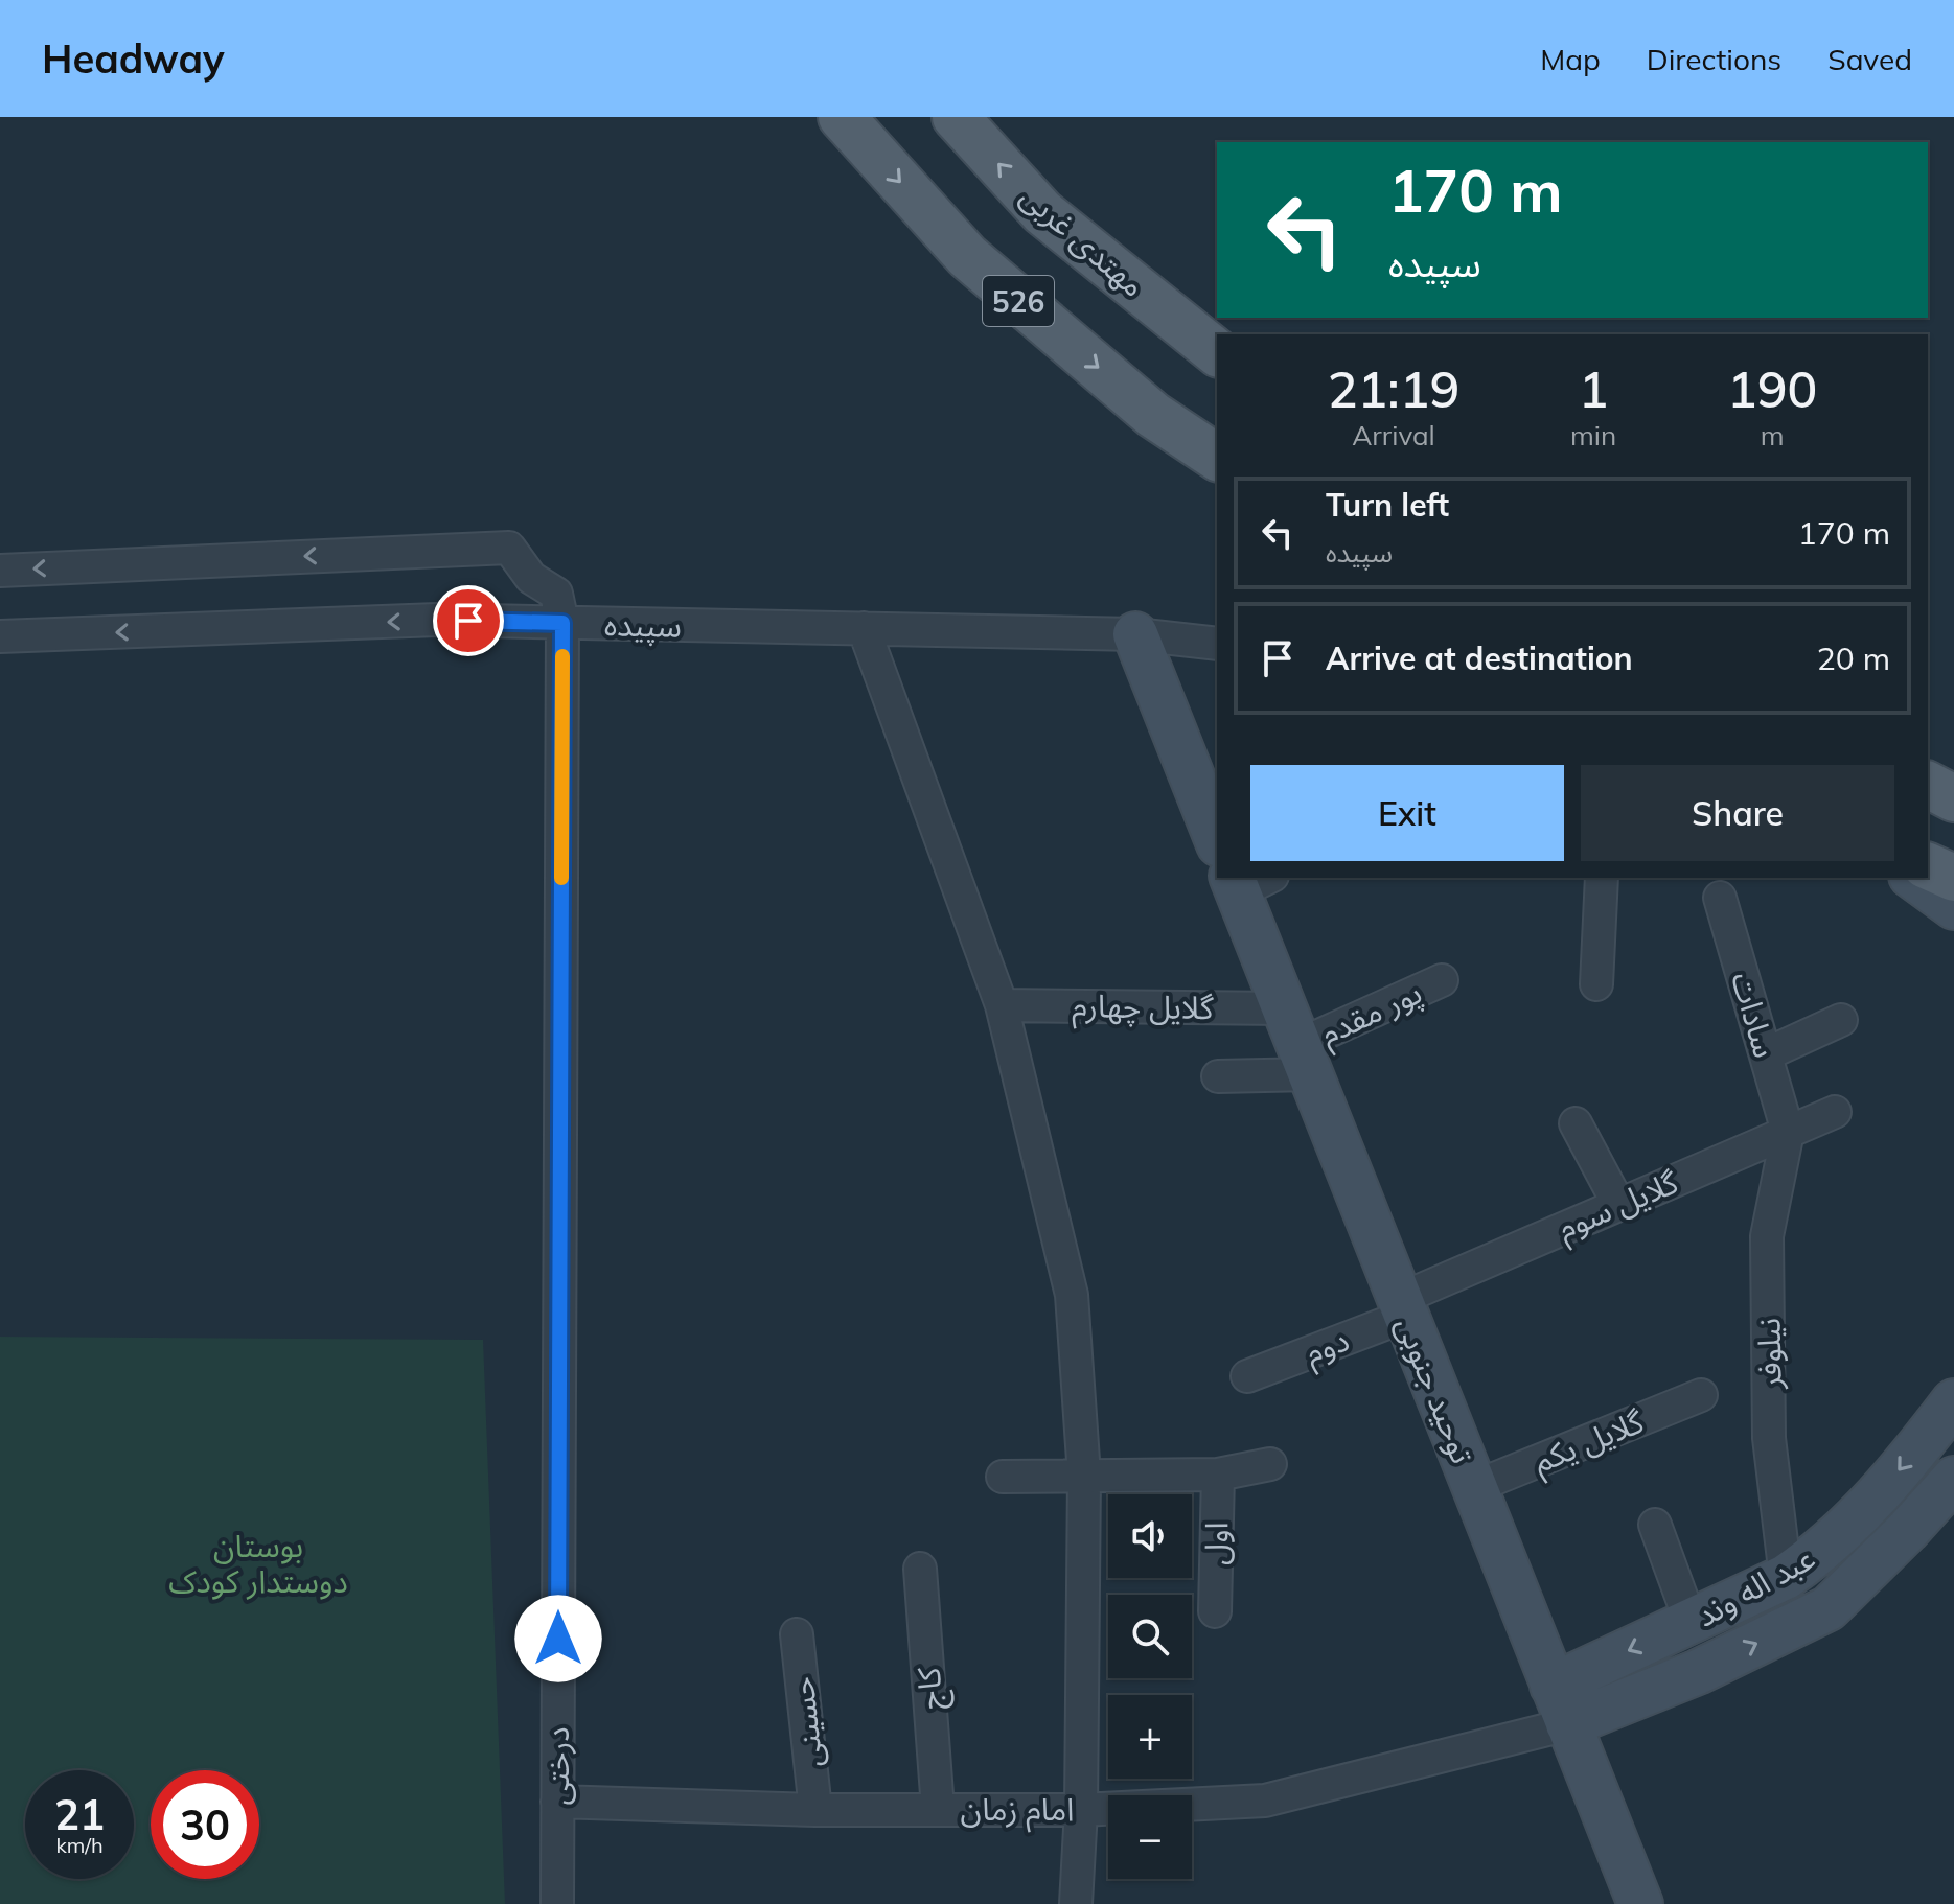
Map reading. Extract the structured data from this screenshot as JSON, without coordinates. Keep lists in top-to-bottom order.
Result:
{
  "streets": {
    "main road": ["مهتدی غربی", "526"],
    "street": [
      "سپیده",
      "گلایل چهارم",
      "پور مقدم",
      "سادات",
      "گلایل سوم",
      "دوم",
      "نیلوفر",
      "توحید جنوبی",
      "گلایل یکم",
      "اول",
      "عبد اله وند",
      "کاج",
      "حسینی",
      "درختی",
      "امام زمان"
    ]
  },
  "crossings": [
    ["سپیده", "درختی"],
    ["گلایل چهارم", "پور مقدم"],
    ["گلایل چهارم", "توحید جنوبی"],
    ["پور مقدم", "توحید جنوبی"],
    ["سادات", "گلایل سوم"],
    ["سادات", "نیلوفر"],
    ["گلایل سوم", "دوم"],
    ["گلایل سوم", "نیلوفر"],
    ["گلایل سوم", "توحید جنوبی"],
    ["دوم", "توحید جنوبی"],
    ["نیلوفر", "عبد اله وند"],
    ["توحید جنوبی", "گلایل یکم"],
    ["توحید جنوبی", "عبد اله وند"],
    ["توحید جنوبی", "امام زمان"],
    ["عبد اله وند", "امام زمان"],
    ["کاج", "امام زمان"],
    ["حسینی", "امام زمان"],
    ["درختی", "امام زمان"]
  ],
  "one_way": ["سپیده"],
  "parks": ["بوستان دوستدار کودک"],
  "page": {
    "header": "Headway",
    "nav": ["Map", "Directions", "Saved"],
    "turn": ["170 m", "سپیده"],
    "eta": [
      "21:19",
      "Arrival",
      "1",
      "min",
      "190",
      "m"
    ],
    "list": [
      {
        "name": "Turn left",
        "note": "سپیده",
        "value": "170 m"
      },
      {
        "name": "Arrive at destination",
        "value": "20 m"
      }
    ],
    "buttons": ["Exit", "Share"],
    "map_buttons": ["+", "−"],
    "speed": "21 km/h",
    "limit": "30"
  }
}
